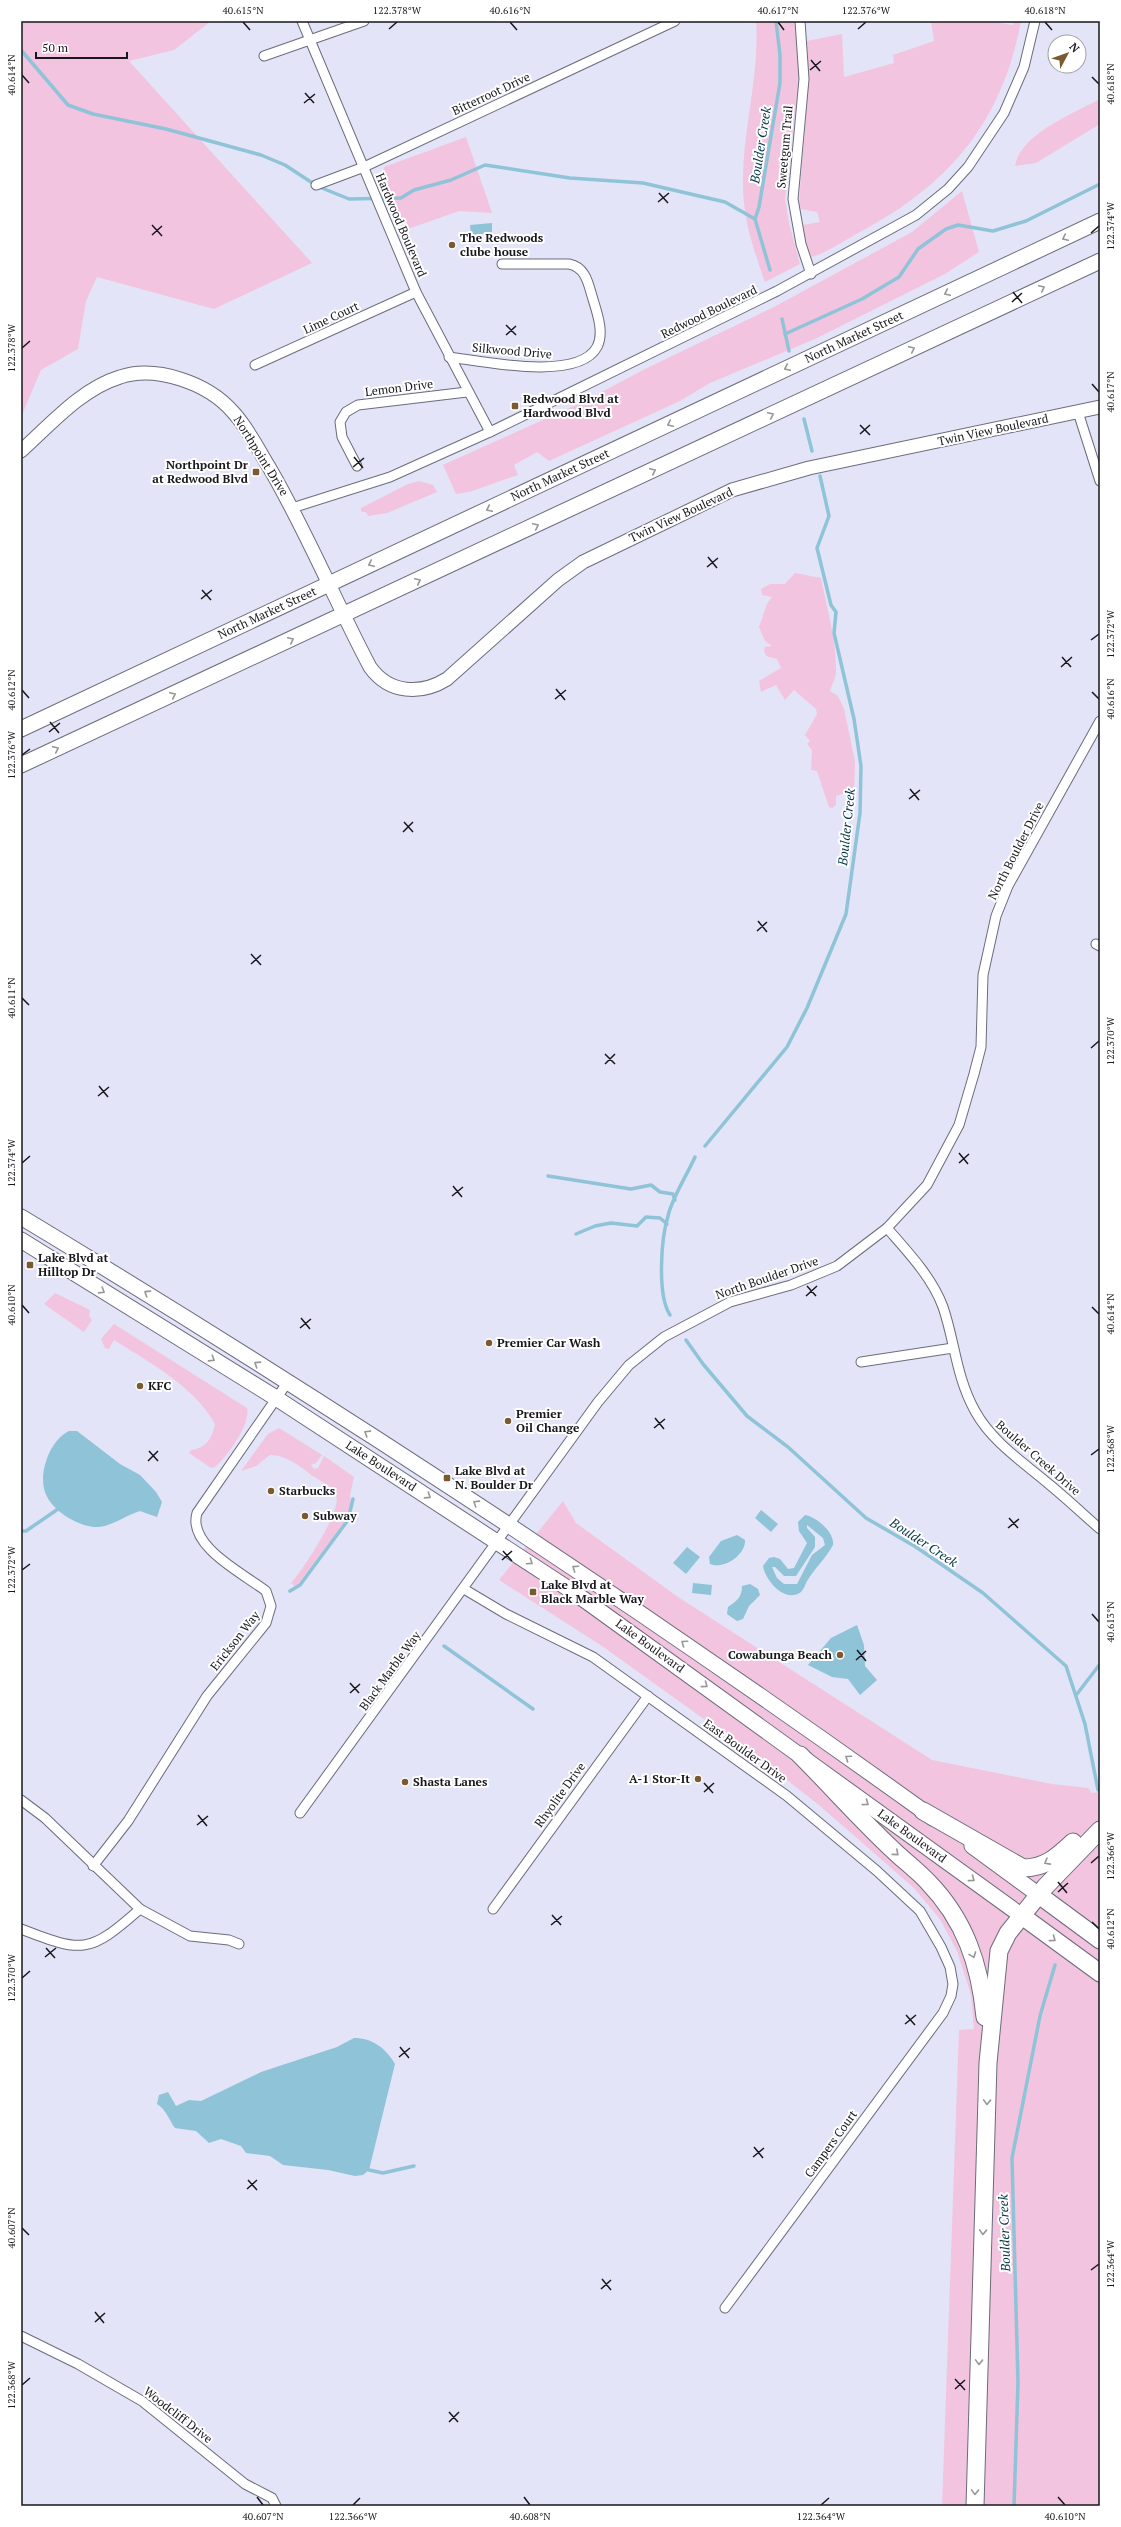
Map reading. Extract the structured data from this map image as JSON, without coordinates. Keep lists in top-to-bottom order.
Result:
{
  "streets": {
    "highway": ["Lake Boulevard"],
    "main road": ["North Market Street"],
    "street": [
      "Bitterroot Drive",
      "Sweetgum Trail",
      "Hardwood Boulevard",
      "Redwood Boulevard",
      "Lime Court",
      "Silkwood Drive",
      "Lemon Drive",
      "Twin View Boulevard",
      "Northpoint Drive",
      "North Boulder Drive",
      "Boulder Creek Drive",
      "Erickson Way",
      "Black Marble Way",
      "East Boulder Drive",
      "Rhyolite Drive",
      "Campers Court",
      "Woodcliff Drive"
    ]
  },
  "crossings": [
    ["Bitterroot Drive", "Hardwood Boulevard"],
    ["Sweetgum Trail", "Redwood Boulevard"],
    ["Hardwood Boulevard", "Redwood Boulevard"],
    ["Hardwood Boulevard", "Lime Court"],
    ["Hardwood Boulevard", "Silkwood Drive"],
    ["Hardwood Boulevard", "Lemon Drive"],
    ["Redwood Boulevard", "Northpoint Drive"],
    ["North Market Street", "Northpoint Drive"],
    ["Twin View Boulevard", "Northpoint Drive"],
    ["North Boulder Drive", "Boulder Creek Drive"],
    ["North Boulder Drive", "Lake Boulevard"],
    ["North Boulder Drive", "Black Marble Way"],
    ["Lake Boulevard", "Erickson Way"],
    ["Lake Boulevard", "Black Marble Way"],
    ["Black Marble Way", "East Boulder Drive"],
    ["East Boulder Drive", "Rhyolite Drive"],
    ["East Boulder Drive", "Campers Court"]
  ],
  "water": ["Boulder Creek"],
  "places": {
    "other": [
      "The Redwoods clube house",
      "Premier Car Wash",
      "KFC",
      "Premier Oil Change",
      "Starbucks",
      "Subway",
      "Cowabunga Beach",
      "A-1 Stor-It",
      "Shasta Lanes"
    ],
    "transit": [
      "Redwood Blvd at Hardwood Blvd",
      "Northpoint Dr at Redwood Blvd",
      "Lake Blvd at Hilltop Dr",
      "Lake Blvd at N. Boulder Dr",
      "Lake Blvd at Black Marble Way"
    ]
  },
  "scale_bar": "50 m",
  "north": "top right",
  "coordinates": [
    "40.615°N",
    "122.378°W",
    "40.616°N",
    "40.617°N",
    "122.376°W",
    "40.618°N",
    "40.614°N",
    "122.374°W",
    "122.372°W",
    "40.612°N",
    "40.611°N",
    "122.370°W",
    "40.610°N",
    "122.368°W",
    "40.613°N",
    "122.366°W",
    "40.607°N",
    "122.364°W",
    "40.608°N"
  ]
}
